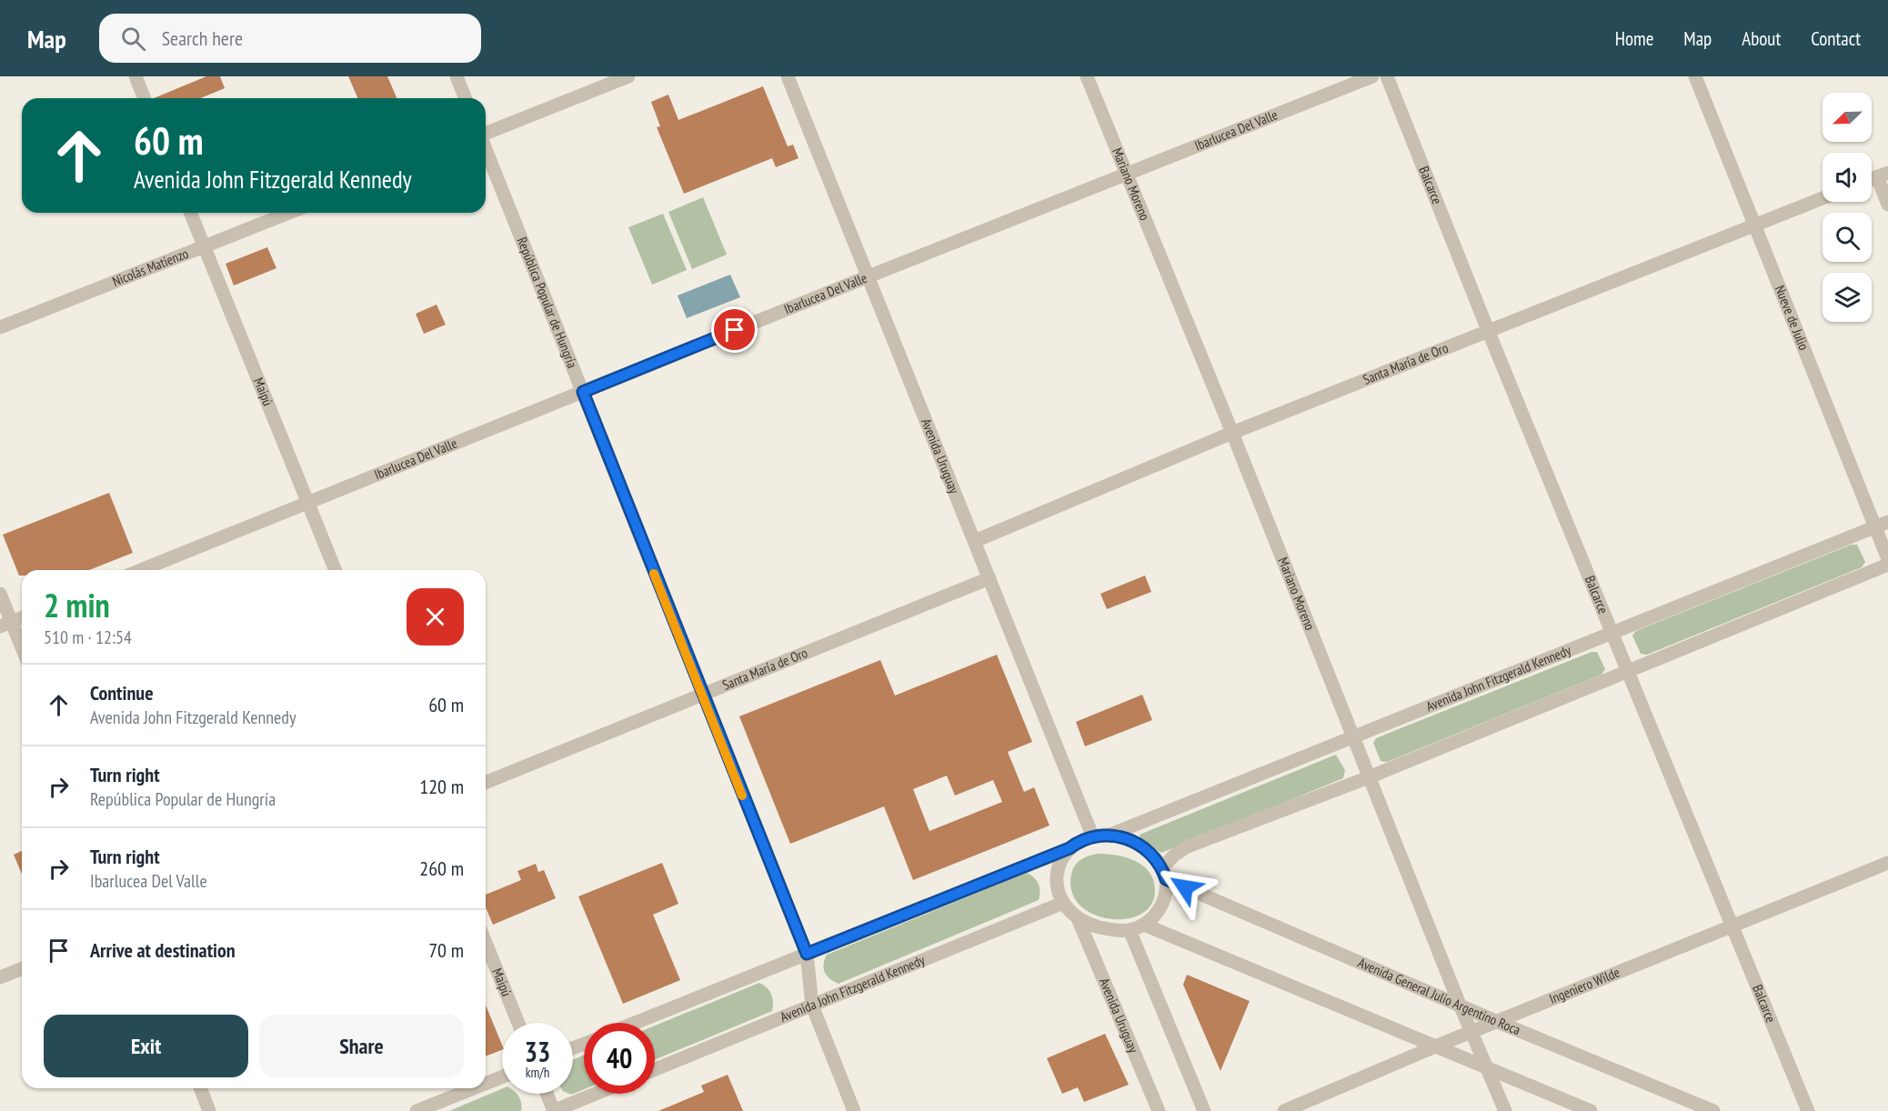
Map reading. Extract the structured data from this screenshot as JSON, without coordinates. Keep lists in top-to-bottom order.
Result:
{
  "streets": {
    "street": [
      "Ibarlucea Del Valle",
      "Mariano Moreno",
      "Balcarce",
      "Nicolás Matienzo",
      "República Popular de Hungría",
      "Nueve de Julio",
      "Santa María de Oro",
      "Maipú",
      "Avenida Uruguay",
      "Avenida John Fitzgerald Kennedy",
      "Ingeniero Wilde",
      "Avenida General Julio Argentino Roca"
    ]
  },
  "crossings": [
    ["Ibarlucea Del Valle", "Mariano Moreno"],
    ["Ibarlucea Del Valle", "República Popular de Hungría"],
    ["Ibarlucea Del Valle", "Maipú"],
    ["Ibarlucea Del Valle", "Avenida Uruguay"],
    ["Mariano Moreno", "Santa María de Oro"],
    ["Mariano Moreno", "Avenida John Fitzgerald Kennedy"],
    ["Mariano Moreno", "Ingeniero Wilde"],
    ["Mariano Moreno", "Avenida General Julio Argentino Roca"],
    ["Balcarce", "Santa María de Oro"],
    ["Balcarce", "Avenida John Fitzgerald Kennedy"],
    ["Balcarce", "Ingeniero Wilde"],
    ["Nicolás Matienzo", "Maipú"],
    ["República Popular de Hungría", "Santa María de Oro"],
    ["República Popular de Hungría", "Avenida John Fitzgerald Kennedy"],
    ["Nueve de Julio", "Santa María de Oro"],
    ["Nueve de Julio", "Avenida John Fitzgerald Kennedy"],
    ["Santa María de Oro", "Avenida Uruguay"],
    ["Avenida Uruguay", "Avenida John Fitzgerald Kennedy"],
    ["Avenida Uruguay", "Avenida General Julio Argentino Roca"],
    ["Avenida John Fitzgerald Kennedy", "Avenida General Julio Argentino Roca"],
    ["Ingeniero Wilde", "Avenida General Julio Argentino Roca"]
  ],
  "north": "bottom left",
  "page": {
    "header": "Map",
    "search": "Search here",
    "nav": [
      "Home",
      "Map",
      "About",
      "Contact"
    ],
    "turn": ["60 m", "Avenida John Fitzgerald Kennedy"],
    "heading": ["2 min", "510 m · 12:54"],
    "list": [
      {
        "name": "Continue",
        "note": "Avenida John Fitzgerald Kennedy",
        "value": "60 m"
      },
      {
        "name": "Turn right",
        "note": "República Popular de Hungría",
        "value": "120 m"
      },
      {
        "name": "Turn right",
        "note": "Ibarlucea Del Valle",
        "value": "260 m"
      },
      {
        "name": "Arrive at destination",
        "value": "70 m"
      }
    ],
    "buttons": ["Exit", "Share"],
    "speed": "33 km/h",
    "limit": "40"
  }
}
